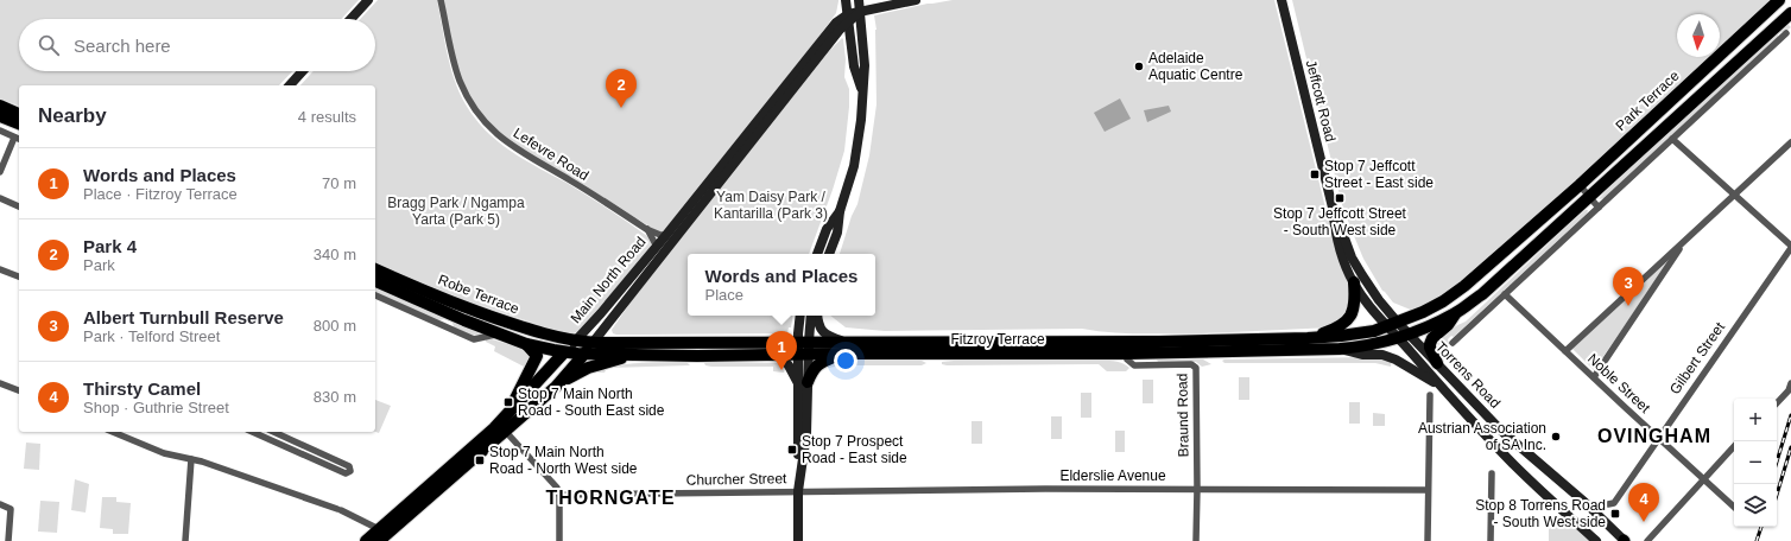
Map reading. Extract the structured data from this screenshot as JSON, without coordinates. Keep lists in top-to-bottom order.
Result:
{
  "streets": {
    "highway": [
      "Park Terrace",
      "Main North Road",
      "Robe Terrace",
      "Fitzroy Terrace"
    ],
    "main road": ["Jeffcott Road", "Torrens Road"],
    "street": [
      "Lefevre Road",
      "Gilbert Street",
      "Noble Street",
      "Braund Road",
      "Elderslie Avenue",
      "Churcher Street"
    ]
  },
  "crossings": [
    ["Jeffcott Road", "Park Terrace"],
    ["Jeffcott Road", "Fitzroy Terrace"],
    ["Jeffcott Road", "Torrens Road"],
    ["Park Terrace", "Fitzroy Terrace"],
    ["Park Terrace", "Torrens Road"],
    ["Lefevre Road", "Main North Road"],
    ["Main North Road", "Robe Terrace"],
    ["Main North Road", "Fitzroy Terrace"],
    ["Robe Terrace", "Fitzroy Terrace"],
    ["Fitzroy Terrace", "Torrens Road"],
    ["Fitzroy Terrace", "Braund Road"],
    ["Gilbert Street", "Noble Street"],
    ["Braund Road", "Elderslie Avenue"],
    ["Elderslie Avenue", "Churcher Street"]
  ],
  "districts": ["OVINGHAM", "THORNGATE"],
  "parks": ["Yam Daisy Park / Kantarilla (Park 3)", "Bragg Park / Ngampa Yarta (Park 5)"],
  "places": {
    "other": ["Adelaide Aquatic Centre", "Austrian Association of SA Inc."],
    "transit": [
      "Stop 7 Jeffcott Street - East side",
      "Stop 7 Jeffcott Street - South West side",
      "Stop 7 Main North Road - South East side",
      "Stop 7 Prospect Road - East side",
      "Stop 7 Main North Road - North West side",
      "Stop 8 Torrens Road - South West side"
    ]
  },
  "north": "bottom",
  "page": {
    "search": "Search here",
    "pins": [
      "2",
      "3",
      "1",
      "4"
    ],
    "heading": ["Nearby", "4 results"],
    "list": [
      {
        "mark": "1",
        "name": "Words and Places",
        "note": "Place · Fitzroy Terrace",
        "value": "70 m"
      },
      {
        "mark": "2",
        "name": "Park 4",
        "note": "Park",
        "value": "340 m"
      },
      {
        "mark": "3",
        "name": "Albert Turnbull Reserve",
        "note": "Park · Telford Street",
        "value": "800 m"
      },
      {
        "mark": "4",
        "name": "Thirsty Camel",
        "note": "Shop · Guthrie Street",
        "value": "830 m"
      }
    ],
    "popup": ["Words and Places", "Place"],
    "map_buttons": ["+", "−"]
  }
}
